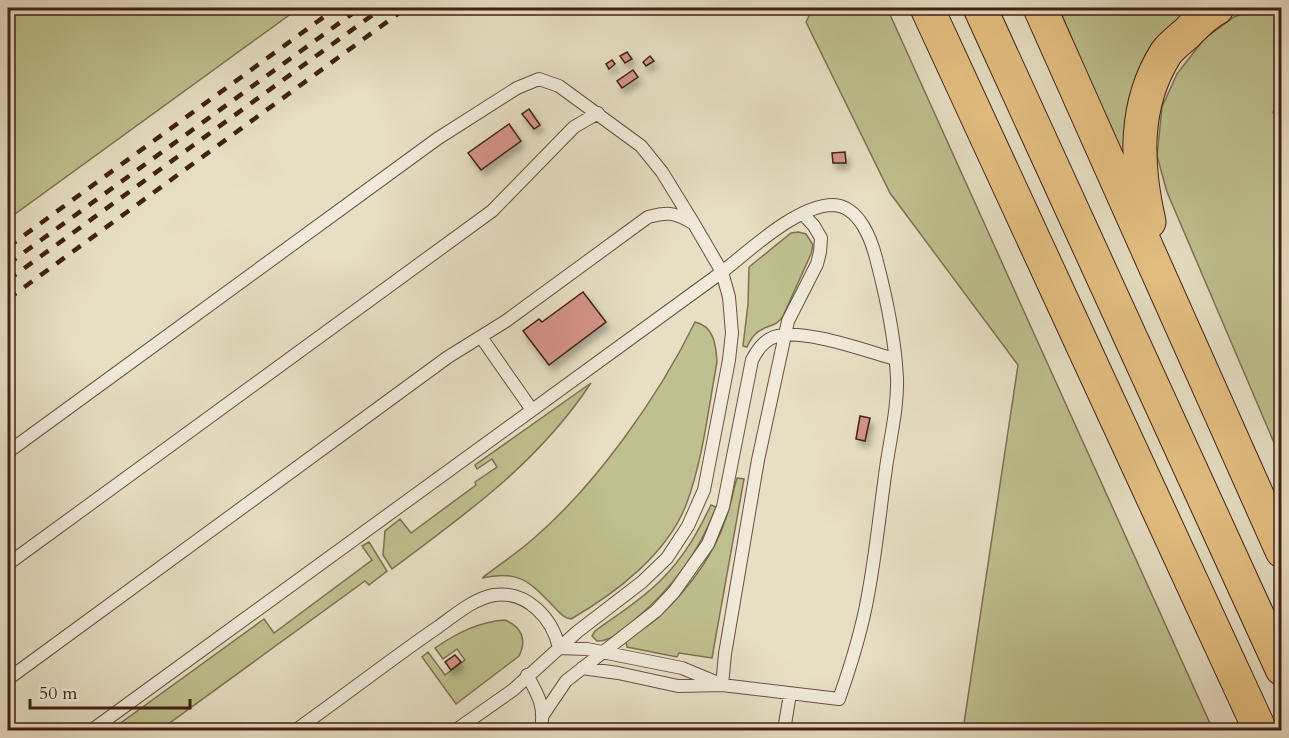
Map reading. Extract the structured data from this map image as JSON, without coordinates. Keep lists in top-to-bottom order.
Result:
{
  "scale_bar": "50 m"
}
